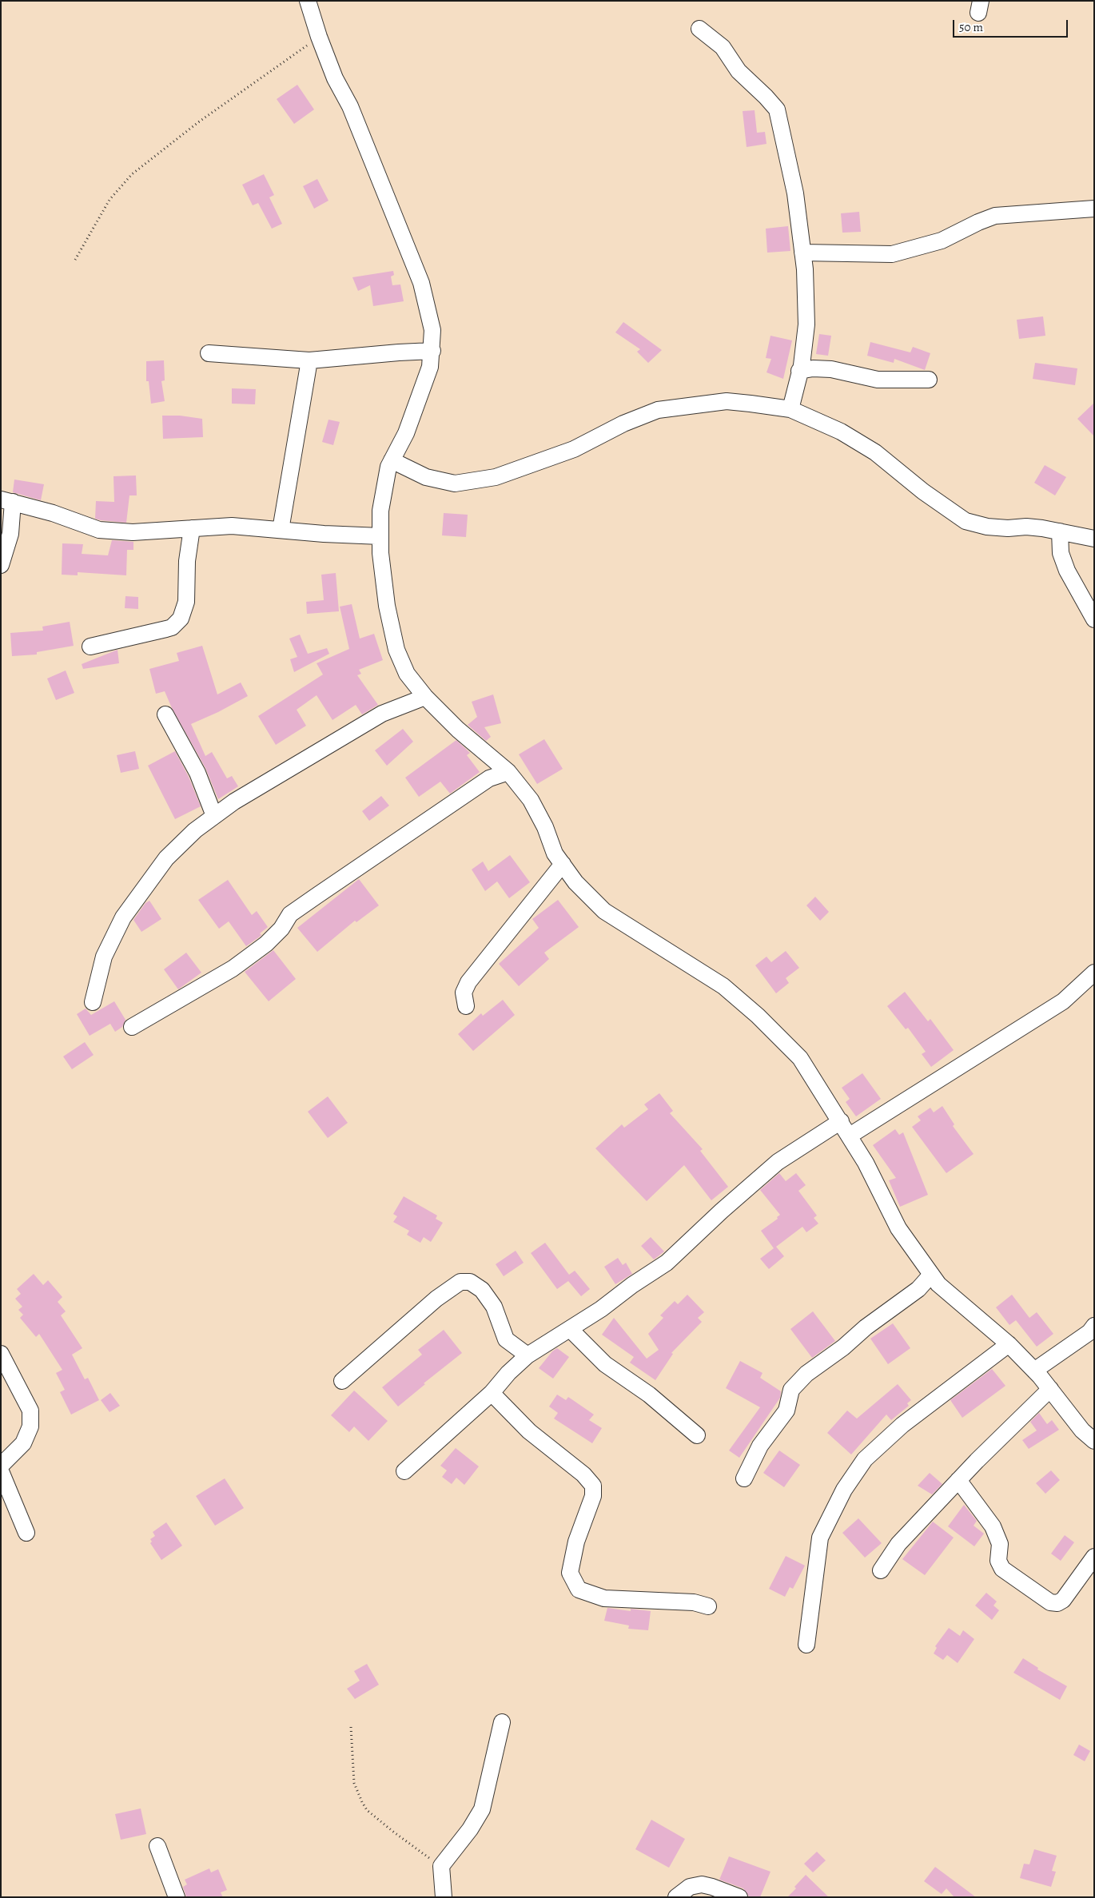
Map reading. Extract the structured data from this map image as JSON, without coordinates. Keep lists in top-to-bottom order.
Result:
{
  "scale_bar": "50 m"
}
